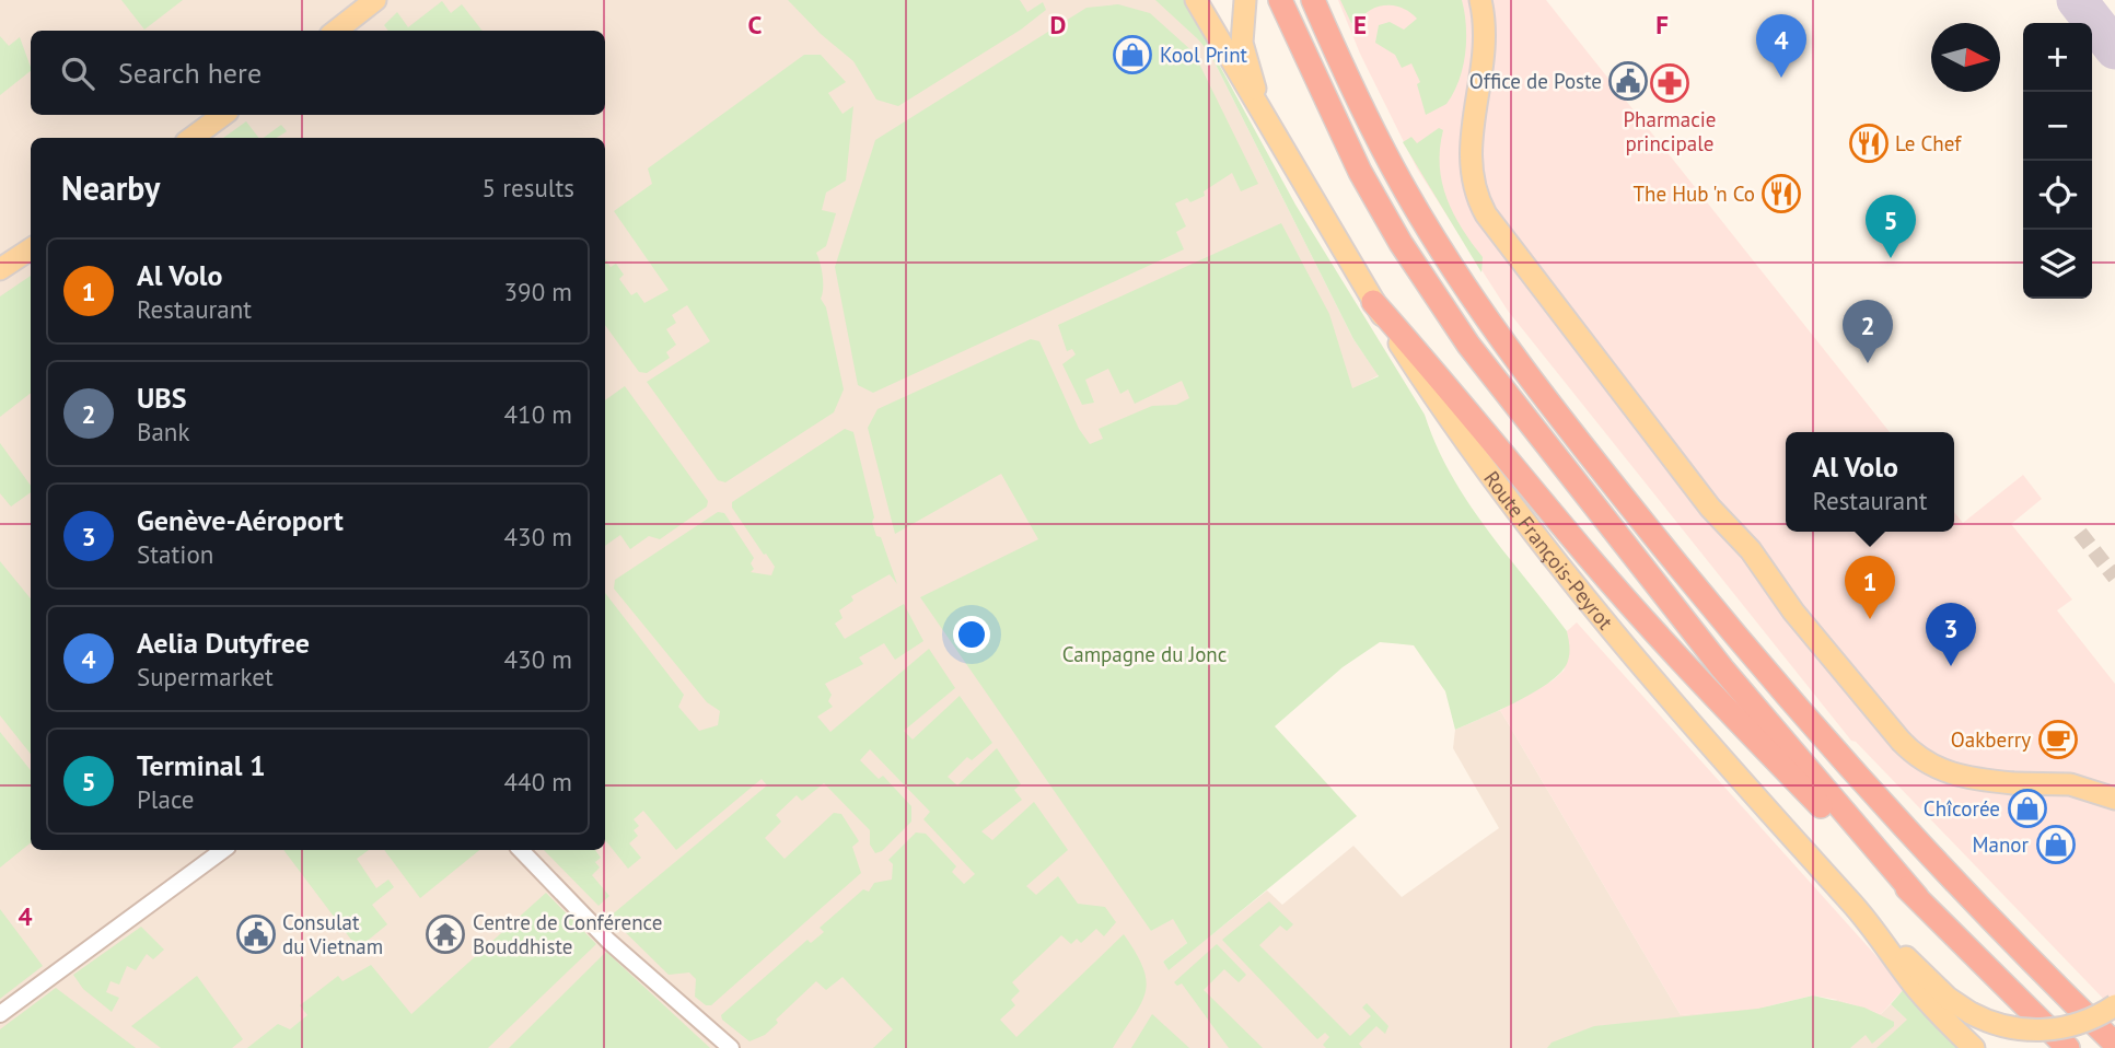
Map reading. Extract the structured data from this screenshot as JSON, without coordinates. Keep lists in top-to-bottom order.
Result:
{
  "streets": {
    "main road": ["Route François-Peyrot"]
  },
  "parks": ["Campagne du Jonc"],
  "places": {
    "shop": ["Kool Print", "Chîcorée", "Manor"],
    "public building": ["Office de Poste", "Consulat du Vietnam"],
    "pharmacy": ["Pharmacie principale"],
    "restaurant": ["Le Chef", "The Hub 'n Co"],
    "cafe": ["Oakberry"],
    "temple": ["Centre de Conférence Bouddhiste"]
  },
  "north": "right",
  "page": {
    "pins": [
      "4",
      "5",
      "2",
      "1",
      "3"
    ],
    "map_buttons": ["+", "−"],
    "search": "Search here",
    "heading": ["Nearby", "5 results"],
    "list": [
      {
        "mark": "1",
        "name": "Al Volo",
        "note": "Restaurant",
        "value": "390 m"
      },
      {
        "mark": "2",
        "name": "UBS",
        "note": "Bank",
        "value": "410 m"
      },
      {
        "mark": "3",
        "name": "Genève-Aéroport",
        "note": "Station",
        "value": "430 m"
      },
      {
        "mark": "4",
        "name": "Aelia Dutyfree",
        "note": "Supermarket",
        "value": "430 m"
      },
      {
        "mark": "5",
        "name": "Terminal 1",
        "note": "Place",
        "value": "440 m"
      }
    ],
    "popup": ["Al Volo", "Restaurant"]
  },
  "grid": {
    "columns": [
      "C",
      "D",
      "E",
      "F"
    ],
    "rows": ["4"]
  }
}
